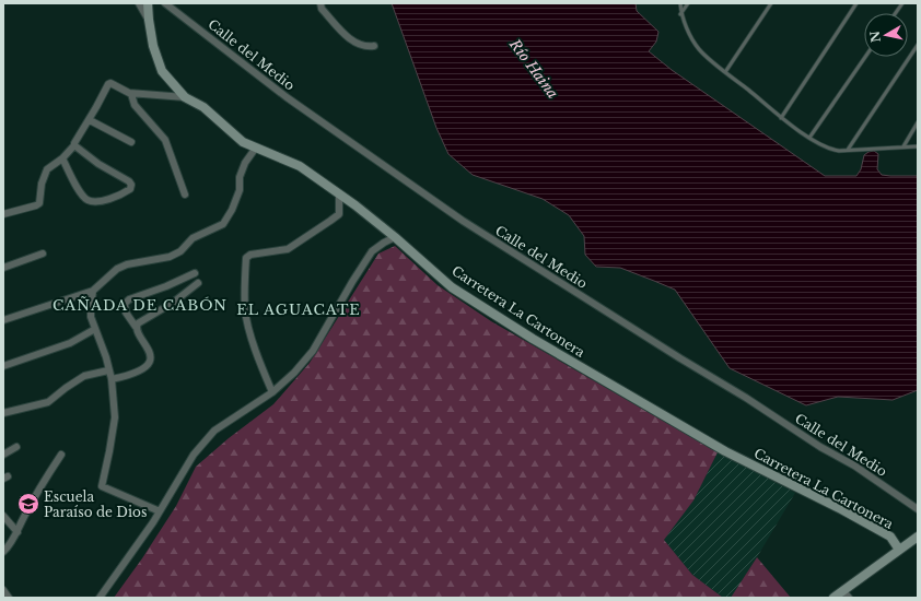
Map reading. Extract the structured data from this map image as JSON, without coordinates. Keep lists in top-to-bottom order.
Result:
{
  "streets": {
    "street": ["Calle del Medio", "Carretera La Cartonera"]
  },
  "districts": ["CAÑADA DE CABÓN", "EL AGUACATE"],
  "water": ["Río Haina"],
  "places": {
    "school or university": ["Escuela Paraíso de Dios"]
  },
  "north": "left"
}
